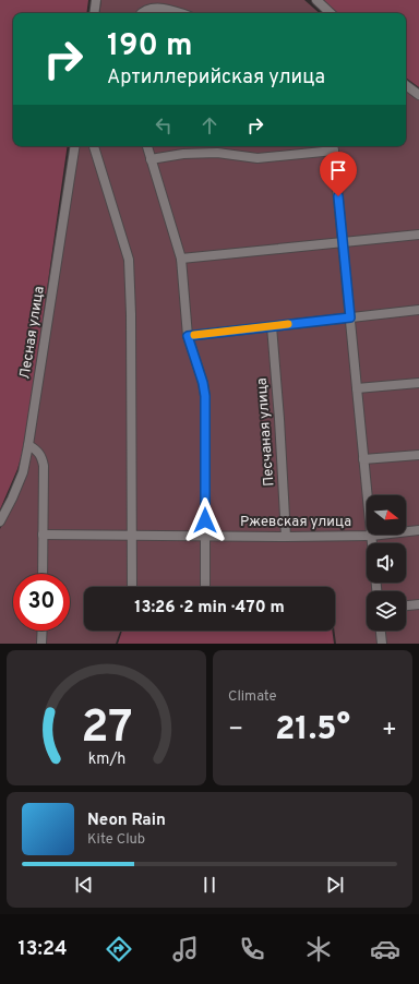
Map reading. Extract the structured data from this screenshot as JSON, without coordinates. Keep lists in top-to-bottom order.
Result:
{
  "streets": {
    "street": ["Лесная улица", "Песчаная улица", "Ржевская улица"]
  },
  "crossings": [
    ["Песчаная улица", "Ржевская улица"]
  ],
  "north": "right",
  "page": {
    "turn": ["190 m", "Артиллерийская улица"],
    "limit": "30",
    "trip": "13:26 · 2 min · 470 m",
    "tile": "Climate",
    "heat": ["−", "21.5°", "+"],
    "song": ["Neon Rain", "Kite Club"],
    "tabs": "13:24",
    "gauge": ["27", "km/h"]
  }
}
